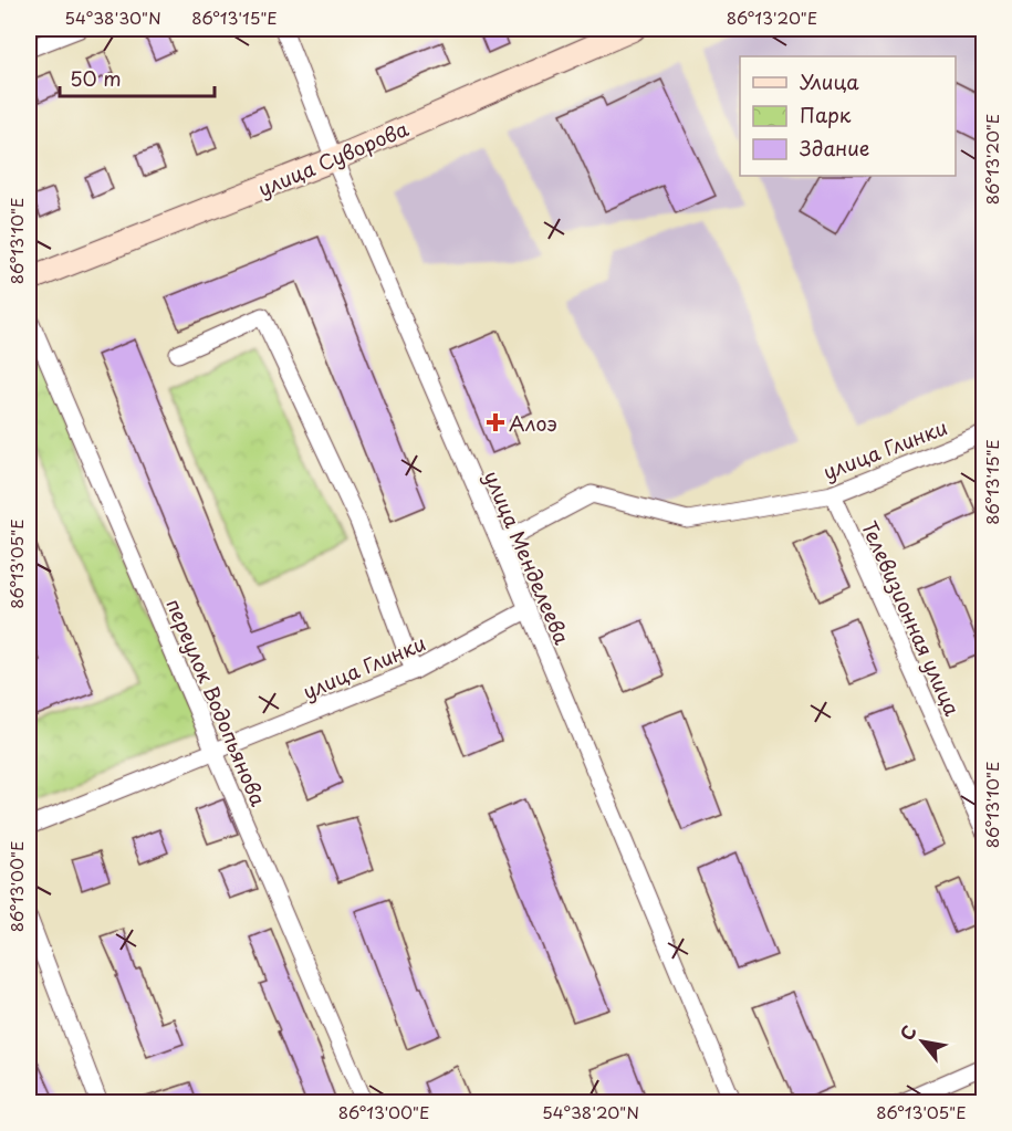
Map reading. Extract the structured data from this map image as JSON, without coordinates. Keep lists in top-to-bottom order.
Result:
{
  "streets": {
    "street": [
      "улица Суворова",
      "улица Глинки",
      "улица Менделеева",
      "Телевизионная улица",
      "переулок Водопьянова"
    ]
  },
  "crossings": [
    ["улица Суворова", "улица Менделеева"],
    ["улица Глинки", "улица Менделеева"],
    ["улица Глинки", "Телевизионная улица"],
    ["улица Глинки", "переулок Водопьянова"]
  ],
  "places": {
    "health": ["Алоэ"]
  },
  "legend": ["Улица", "Парк", "Здание"],
  "scale_bar": "50 m",
  "north": "top left",
  "coordinates": [
    "54°38'30\"N",
    "86°13'15\"E",
    "86°13'20\"E",
    "86°13'10\"E",
    "86°13'05\"E",
    "86°13'00\"E",
    "54°38'20\"N"
  ]
}
